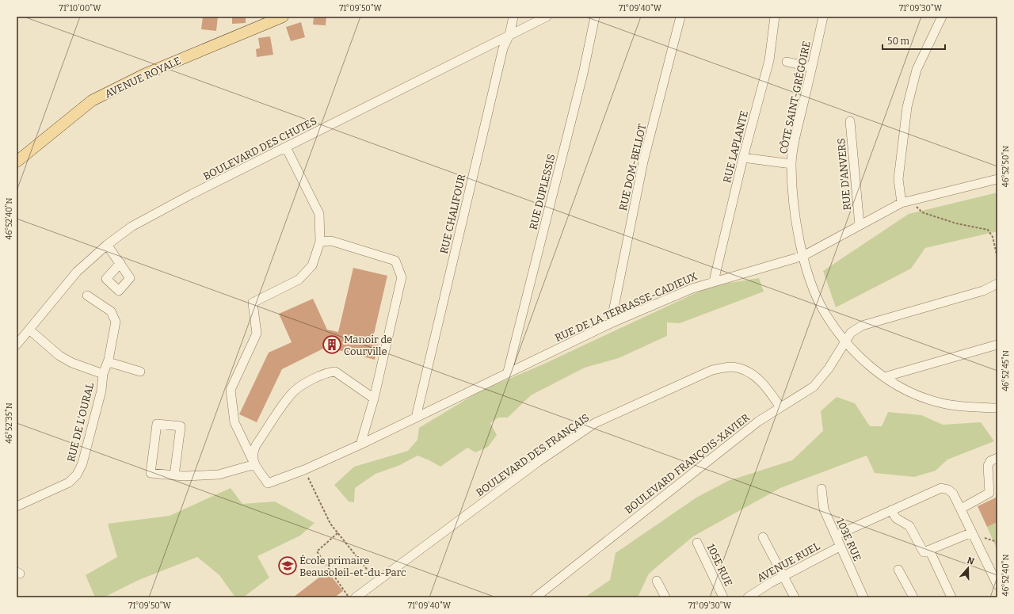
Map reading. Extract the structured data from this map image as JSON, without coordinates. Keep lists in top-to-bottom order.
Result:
{
  "streets": {
    "main road": ["AVENUE ROYALE"],
    "street": [
      "CÔTE SAINT-GRÉGOIRE",
      "RUE LAPLANTE",
      "BOULEVARD DES CHUTES",
      "RUE DOM-BELLOT",
      "RUE D'ANVERS",
      "RUE DUPLESSIS",
      "RUE CHALIFOUR",
      "RUE DE LA TERRASSE-CADIEUX",
      "RUE DE L'OURAL",
      "BOULEVARD DES FRANÇAIS",
      "BOULEVARD FRANÇOIS-XAVIER",
      "103E RUE",
      "AVENUE RUEL",
      "105E RUE"
    ]
  },
  "crossings": [
    ["CÔTE SAINT-GRÉGOIRE", "RUE DE LA TERRASSE-CADIEUX"],
    ["CÔTE SAINT-GRÉGOIRE", "BOULEVARD FRANÇOIS-XAVIER"],
    ["RUE LAPLANTE", "RUE DE LA TERRASSE-CADIEUX"],
    ["BOULEVARD DES CHUTES", "RUE CHALIFOUR"],
    ["BOULEVARD DES CHUTES", "RUE DE L'OURAL"],
    ["RUE DOM-BELLOT", "RUE DE LA TERRASSE-CADIEUX"],
    ["RUE D'ANVERS", "RUE DE LA TERRASSE-CADIEUX"],
    ["RUE DUPLESSIS", "RUE DE LA TERRASSE-CADIEUX"],
    ["RUE CHALIFOUR", "RUE DE LA TERRASSE-CADIEUX"],
    ["BOULEVARD DES FRANÇAIS", "BOULEVARD FRANÇOIS-XAVIER"],
    ["103E RUE", "AVENUE RUEL"]
  ],
  "places": {
    "building": ["Manoir de Courville"],
    "school or university": ["École primaire Beausoleil-et-du-Parc"]
  },
  "scale_bar": "50 m",
  "north": "top",
  "coordinates": [
    "71°10'00\"W",
    "71°09'50\"W",
    "71°09'40\"W",
    "71°09'30\"W",
    "46°52'50\"N",
    "46°52'40\"N",
    "46°52'45\"N",
    "46°52'35\"N"
  ]
}
